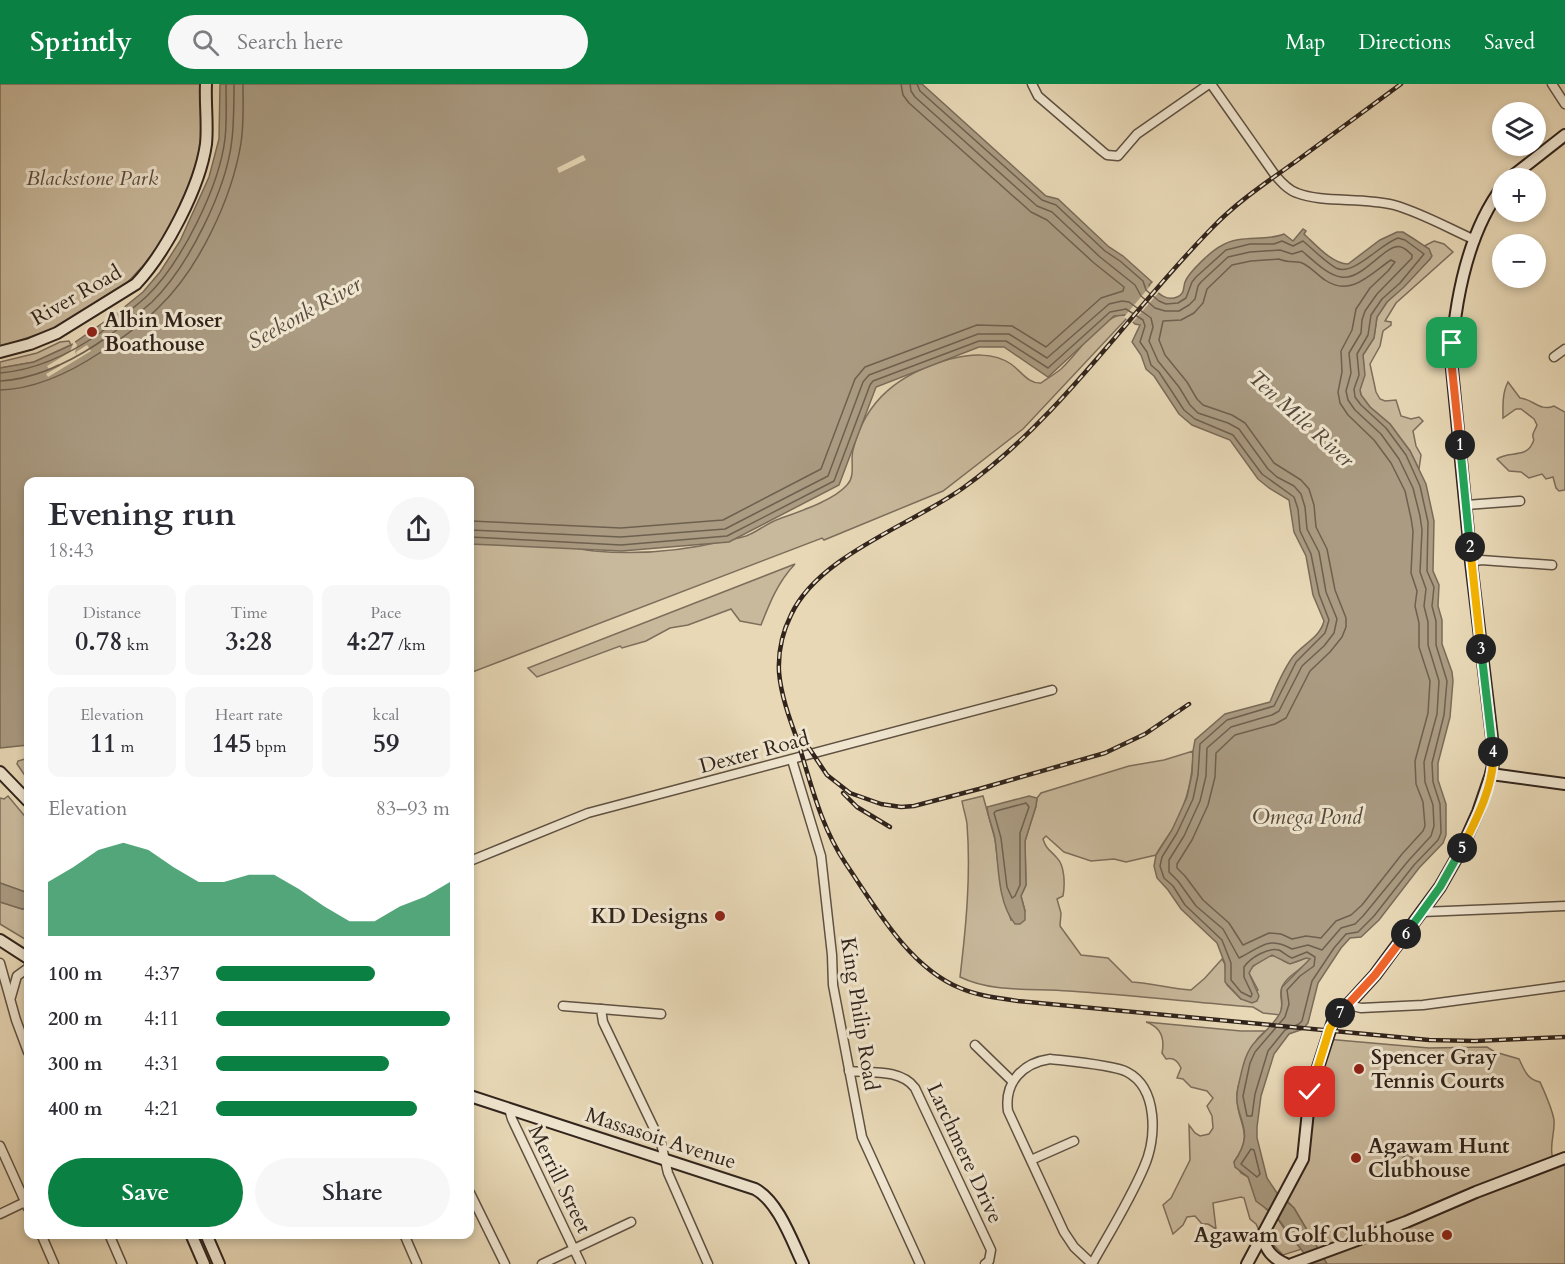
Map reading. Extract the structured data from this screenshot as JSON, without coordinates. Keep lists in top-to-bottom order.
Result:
{
  "streets": {
    "main road": ["River Road", "Massasoit Avenue"],
    "street": [
      "Dexter Road",
      "King Philip Road",
      "Larchmere Drive",
      "Merrill Street"
    ]
  },
  "crossings": [
    ["Dexter Road", "King Philip Road"],
    ["King Philip Road", "Larchmere Drive"],
    ["Massasoit Avenue", "Merrill Street"]
  ],
  "water": ["Seekonk River", "Ten Mile River", "Omega Pond"],
  "parks": ["Blackstone Park"],
  "places": [
    "Albin Moser Boathouse",
    "KD Designs",
    "Spencer Gray Tennis Courts",
    "Agawam Hunt Clubhouse",
    "Agawam Golf Clubhouse"
  ],
  "page": {
    "header": "Sprintly",
    "search": "Search here",
    "nav": ["Map", "Directions", "Saved"],
    "map_buttons": ["+", "−"],
    "pins": [
      "1",
      "2",
      "3",
      "4",
      "5",
      "6",
      "7"
    ],
    "heading": ["Evening run", "18:43"],
    "stats": [
      ["Distance", "0.78 km"],
      ["Time", "3:28"],
      ["Pace", "4:27 /km"],
      ["Elevation", "11 m"],
      ["Heart rate", "145 bpm"],
      ["kcal", "59"]
    ],
    "chart": ["Elevation", "83–93 m"],
    "list": [
      {
        "name": "100 m",
        "note": "4:37"
      },
      {
        "name": "200 m",
        "note": "4:11"
      },
      {
        "name": "300 m",
        "note": "4:31"
      },
      {
        "name": "400 m",
        "note": "4:21"
      }
    ],
    "buttons": ["Save", "Share"]
  }
}
